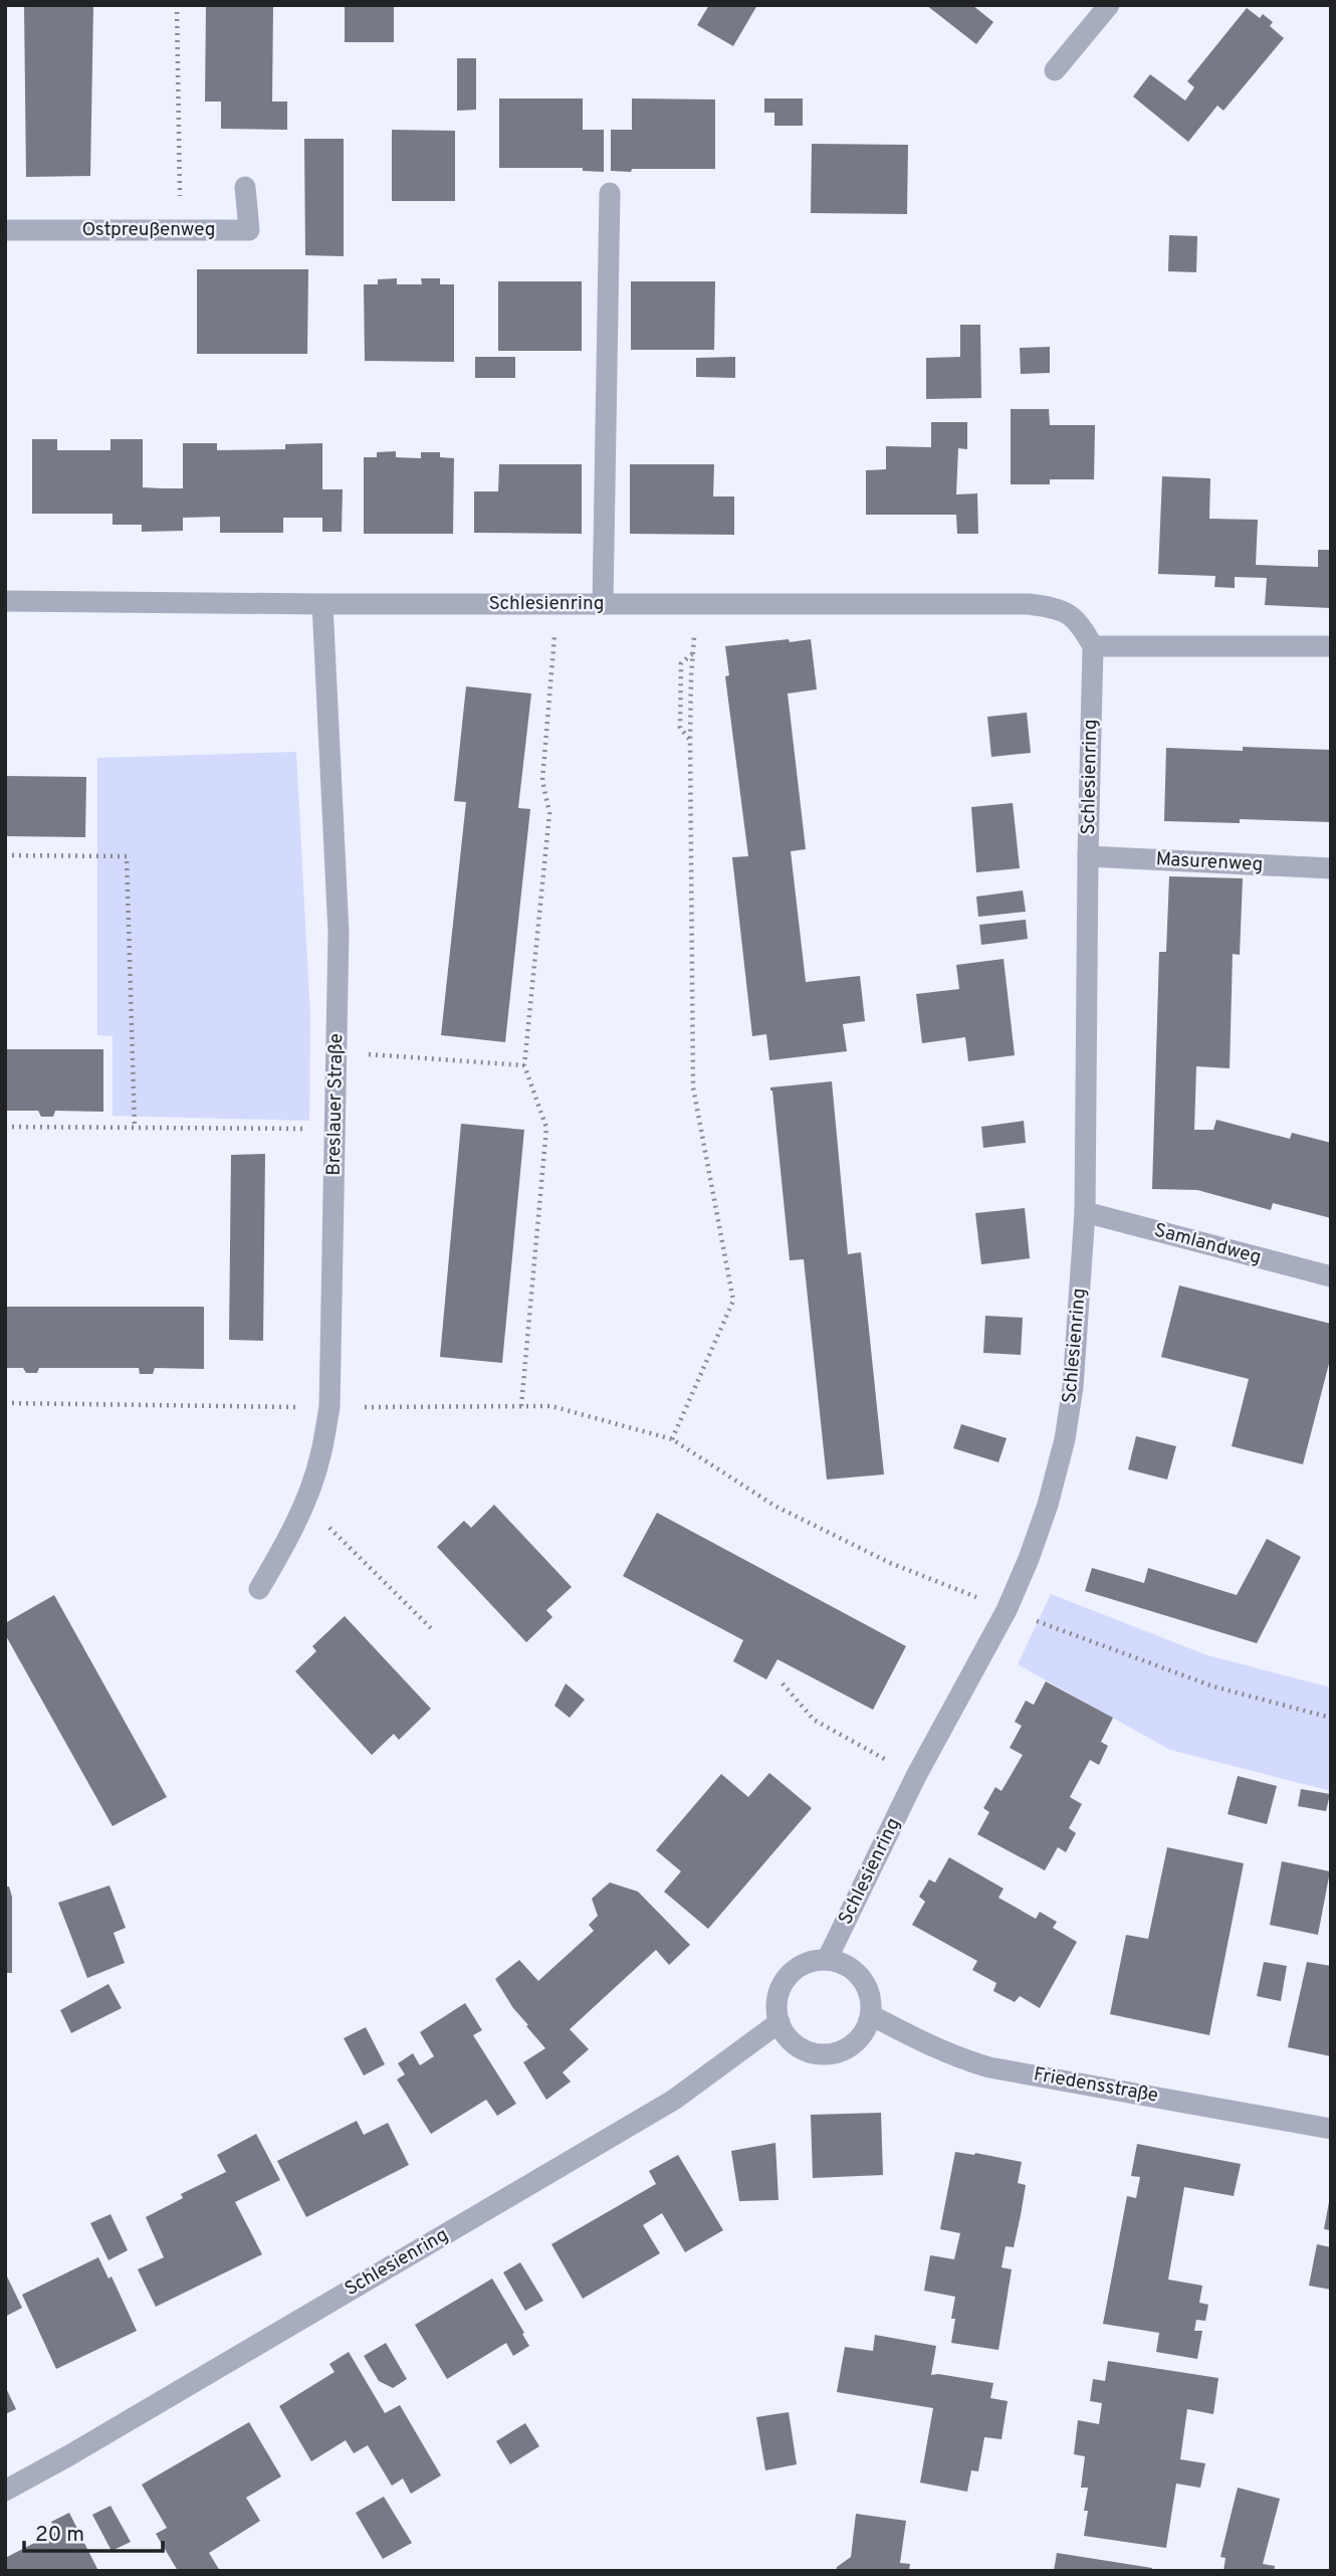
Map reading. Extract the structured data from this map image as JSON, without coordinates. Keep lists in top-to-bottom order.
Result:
{
  "streets": {
    "street": [
      "Ostpreußenweg",
      "Schlesienring",
      "Masurenweg",
      "Breslauer Straße",
      "Samlandweg",
      "Friedensstraße"
    ]
  },
  "crossings": [
    ["Schlesienring", "Masurenweg"],
    ["Schlesienring", "Breslauer Straße"],
    ["Schlesienring", "Samlandweg"],
    ["Schlesienring", "Friedensstraße"]
  ],
  "scale_bar": "20 m"
}
